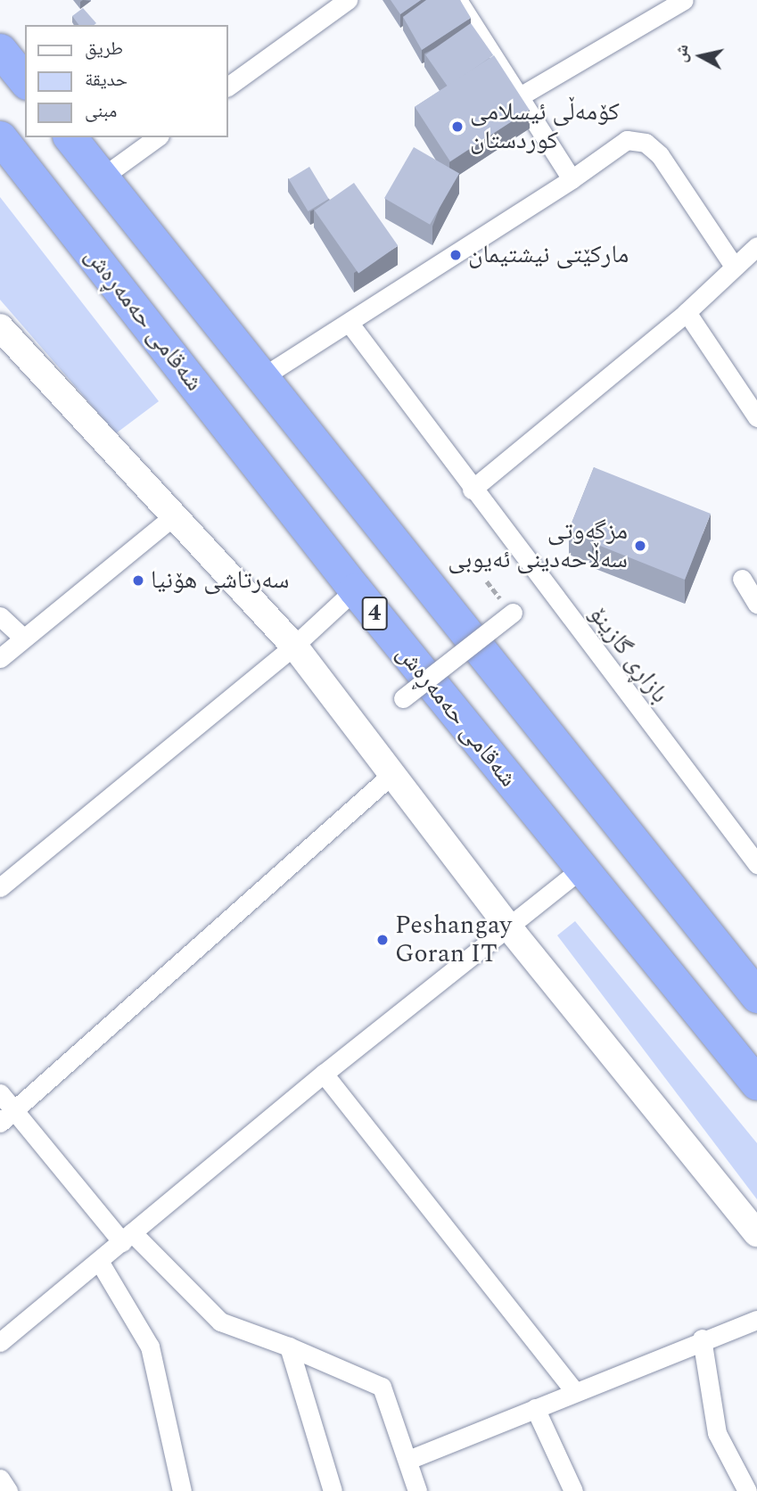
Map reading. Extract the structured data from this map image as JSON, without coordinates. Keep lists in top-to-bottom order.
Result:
{
  "streets": {
    "highway": ["شەقامی حەمەڕەش", "4"],
    "street": ["بازاڕی گازینۆ"]
  },
  "places": [
    "کۆمەڵی ئیسلامی کوردستان",
    "مارکێتی نیشتیمان",
    "مزگەوتی سەڵاحەدینی ئەیوبی",
    "سەرتاشی هۆنیا",
    "Peshangay Goran IT"
  ],
  "legend": ["طريق", "حديقة", "مبنى"],
  "north": "left"
}
